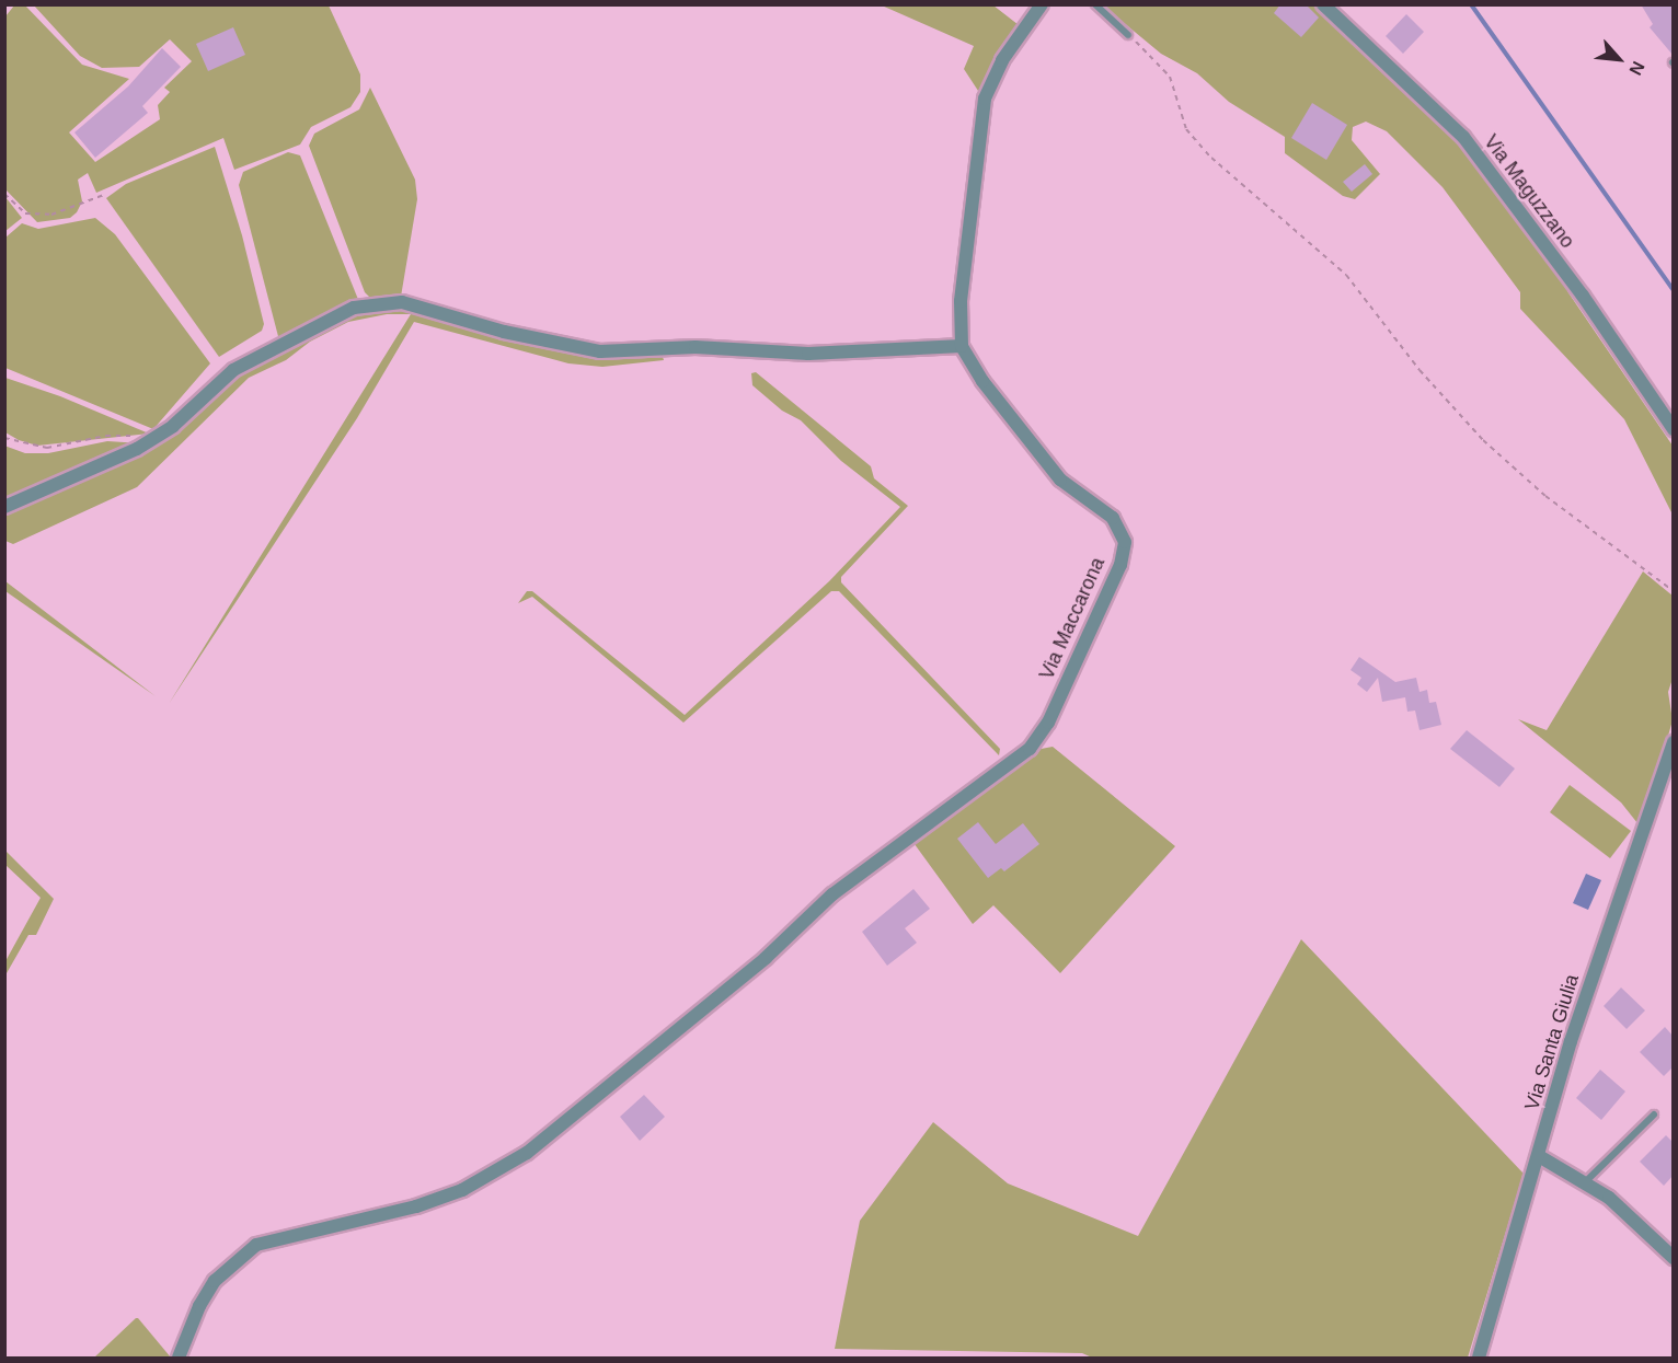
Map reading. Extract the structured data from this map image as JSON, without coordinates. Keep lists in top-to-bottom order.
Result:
{
  "streets": {
    "street": ["Via Maguzzano", "Via Maccarona", "Via Santa Giulia"]
  },
  "north": "bottom right"
}
